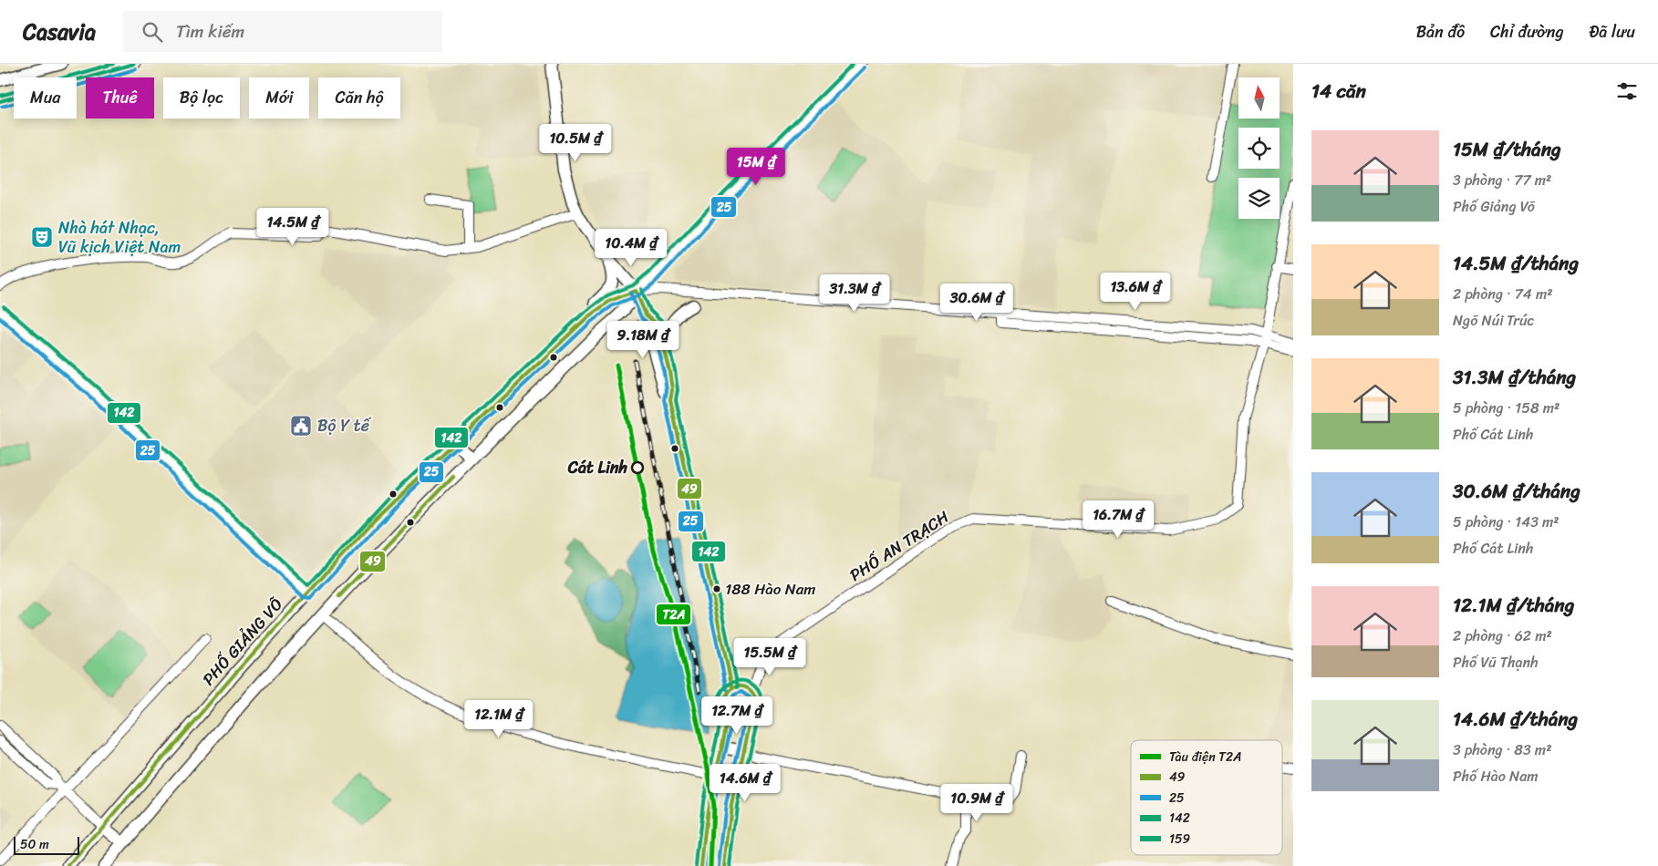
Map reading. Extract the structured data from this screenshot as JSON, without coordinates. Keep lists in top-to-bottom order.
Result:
{
  "streets": {
    "main road": ["PHỐ GIẢNG VÕ"],
    "street": ["PHỐ AN TRẠCH"]
  },
  "places": {
    "theatre": ["Nhà hát Nhạc, Vũ kịch Việt Nam"],
    "public building": ["Bộ Y tế"],
    "other": ["Cát Linh", "188 Hào Nam"]
  },
  "lines": [
    "transit line 142",
    "transit line 159",
    "transit line 25",
    "transit line 49",
    "metro line T2A"
  ],
  "legend": [
    "Tàu điện T2A",
    "49",
    "25",
    "142",
    "159"
  ],
  "scale_bar": "50 m",
  "north": "top",
  "page": {
    "header": "Casavia",
    "search": "Tìm kiếm",
    "nav": ["Bản đồ", "Chỉ đường", "Đã lưu"],
    "heading": "14 căn",
    "chip": [
      "Mua",
      "Thuê",
      "Bộ lọc",
      "Mới",
      "Căn hộ"
    ],
    "list": [
      {
        "name": "15M ₫/tháng",
        "note": "3 phòng · 77 m² · Phố Giảng Võ"
      },
      {
        "name": "14.5M ₫/tháng",
        "note": "2 phòng · 74 m² · Ngõ Núi Trúc"
      },
      {
        "name": "31.3M ₫/tháng",
        "note": "5 phòng · 158 m² · Phố Cát Linh"
      },
      {
        "name": "30.6M ₫/tháng",
        "note": "5 phòng · 143 m² · Phố Cát Linh"
      },
      {
        "name": "12.1M ₫/tháng",
        "note": "2 phòng · 62 m² · Phố Vũ Thạnh"
      },
      {
        "name": "14.6M ₫/tháng",
        "note": "3 phòng · 83 m² · Phố Hào Nam"
      }
    ],
    "price": [
      "10.5M ₫",
      "15M ₫",
      "14.5M ₫",
      "10.4M ₫",
      "13.6M ₫",
      "31.3M ₫",
      "30.6M ₫",
      "9.18M ₫",
      "16.7M ₫",
      "15.5M ₫",
      "12.7M ₫",
      "12.1M ₫",
      "14.6M ₫",
      "10.9M ₫"
    ],
    "scale": "50 m"
  }
}
